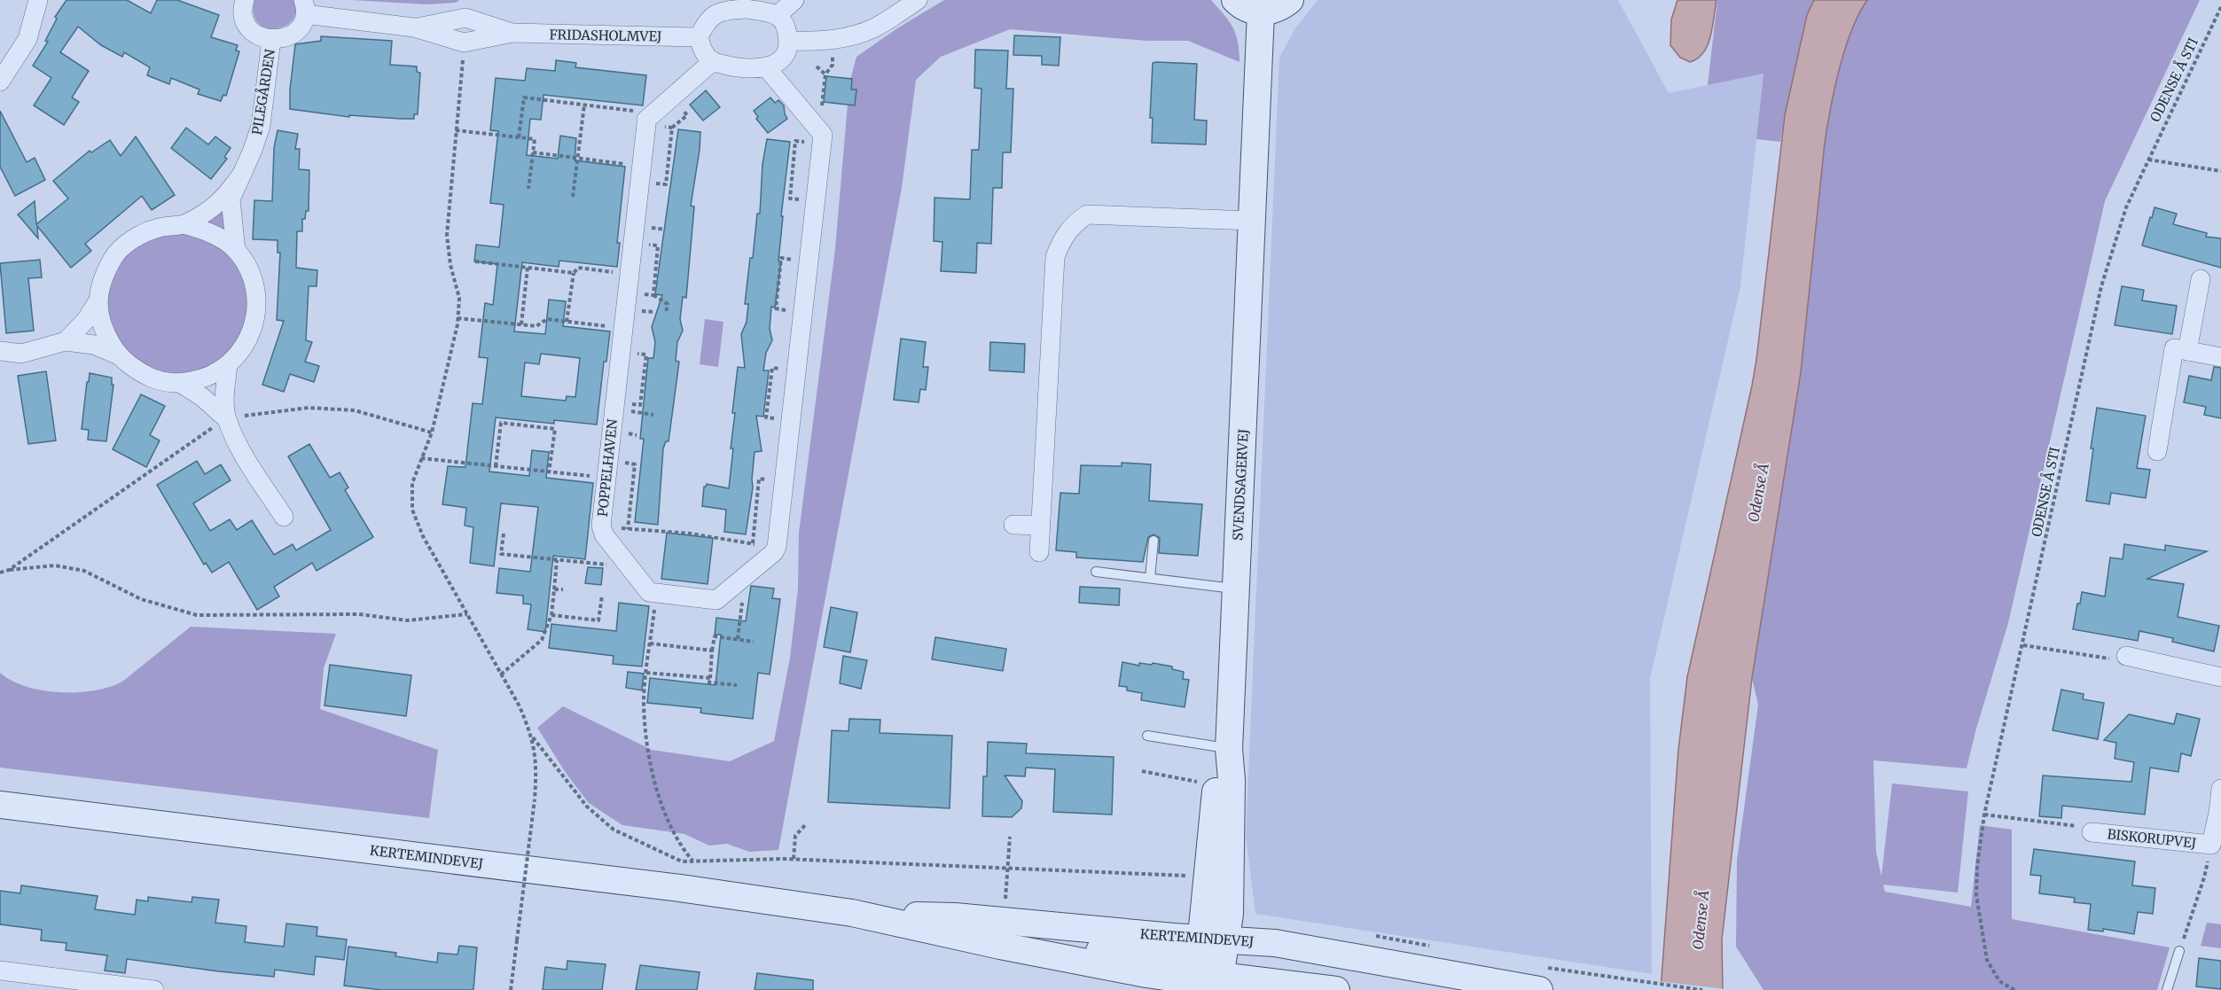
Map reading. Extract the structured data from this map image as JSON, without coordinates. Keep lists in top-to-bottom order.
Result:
{
  "streets": {
    "main road": ["SVENDSAGERVEJ", "KERTEMINDEVEJ"],
    "street": [
      "FRIDASHOLMVEJ",
      "PILEGÅRDEN",
      "POPPELHAVEN",
      "BISKORUPVEJ"
    ],
    "path": ["ODENSE Å STI"]
  },
  "crossings": [
    ["FRIDASHOLMVEJ", "POPPELHAVEN"],
    ["SVENDSAGERVEJ", "KERTEMINDEVEJ"]
  ],
  "water": ["Odense Å"]
}
